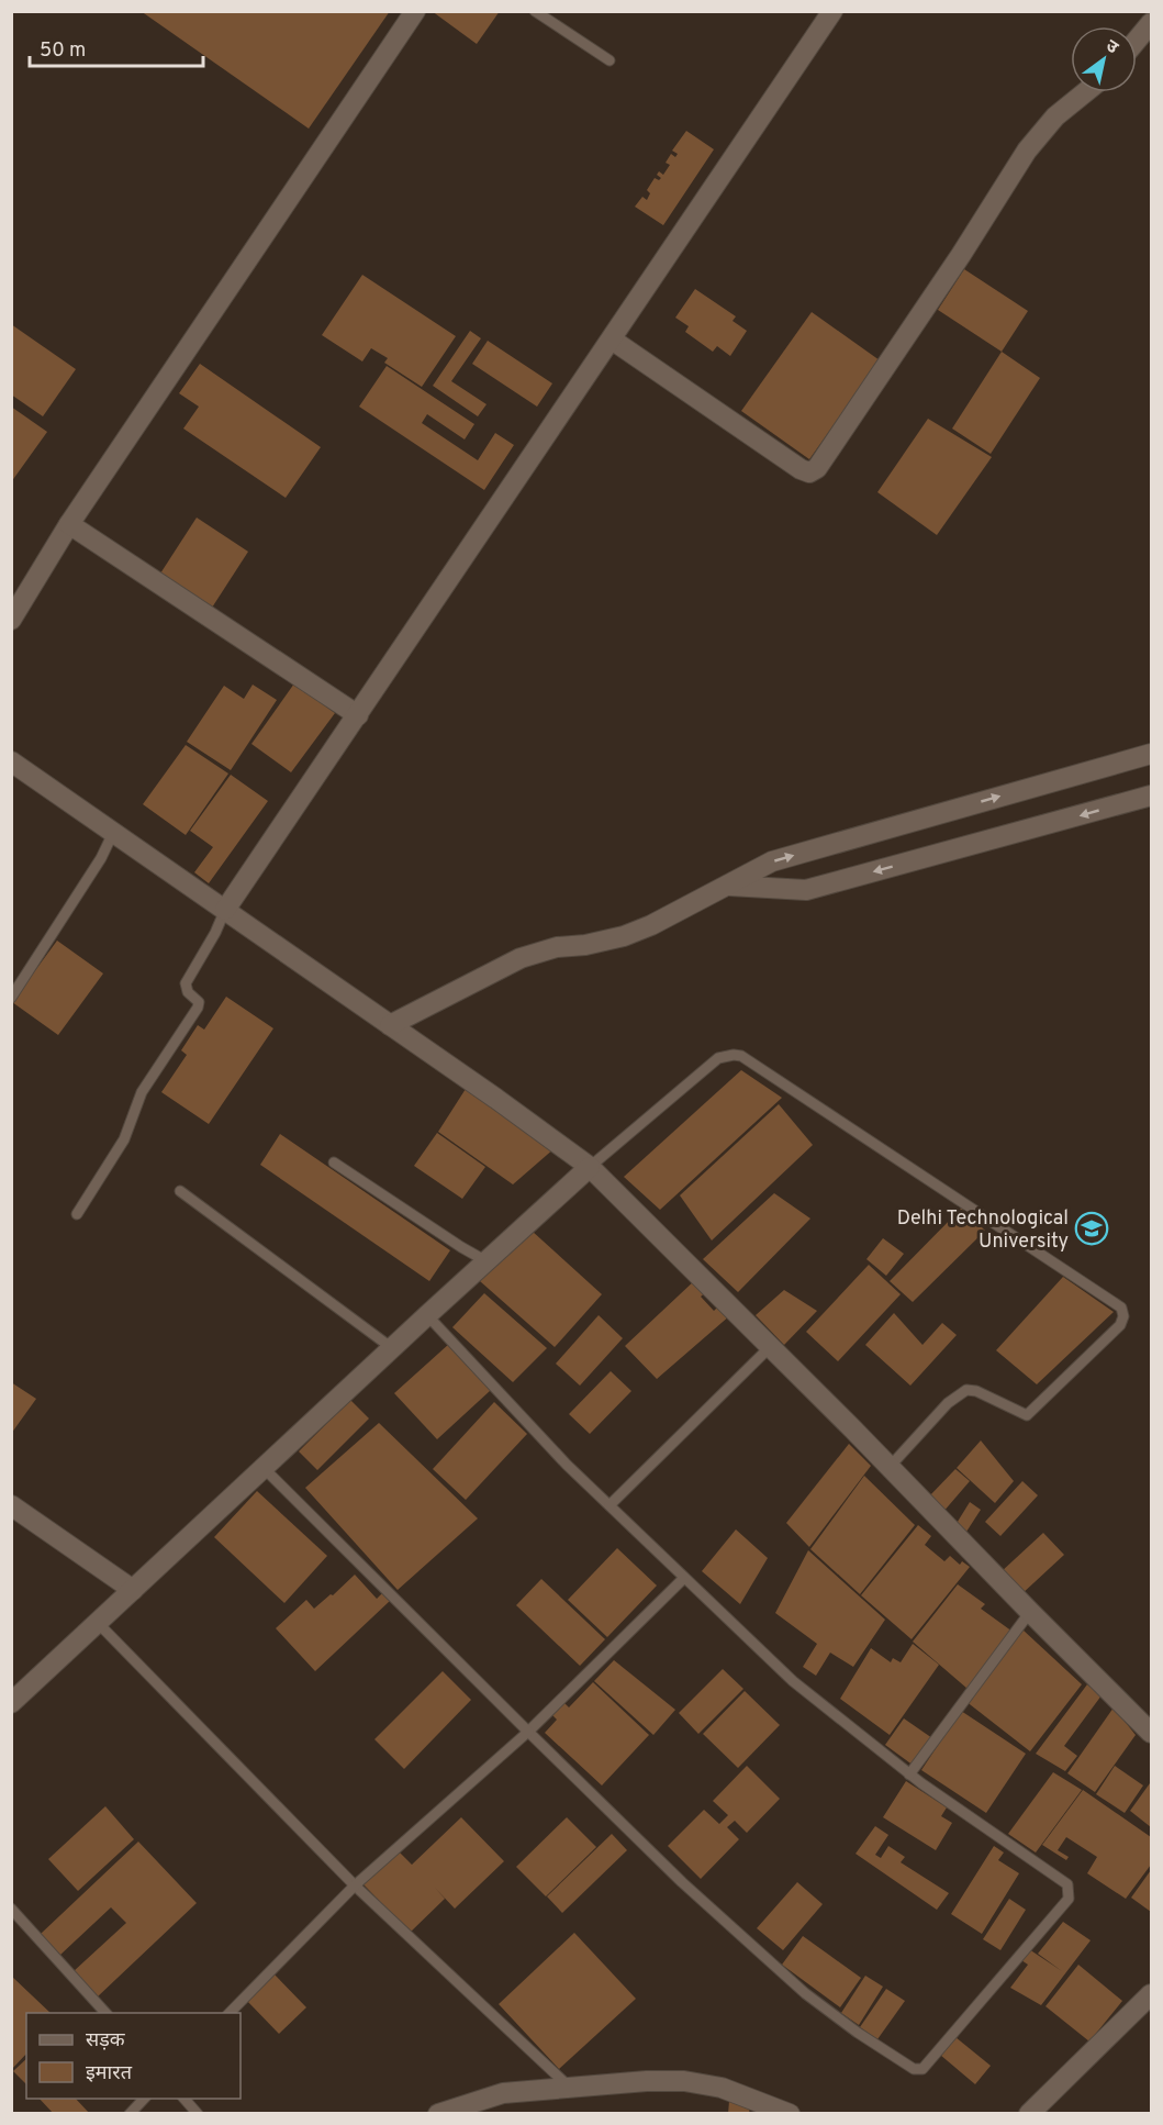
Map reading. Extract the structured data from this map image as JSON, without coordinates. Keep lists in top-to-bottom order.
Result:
{
  "places": {
    "school or university": ["Delhi Technological University"]
  },
  "legend": ["सड़क", "इमारत"],
  "scale_bar": "50 m",
  "north": "top right"
}
